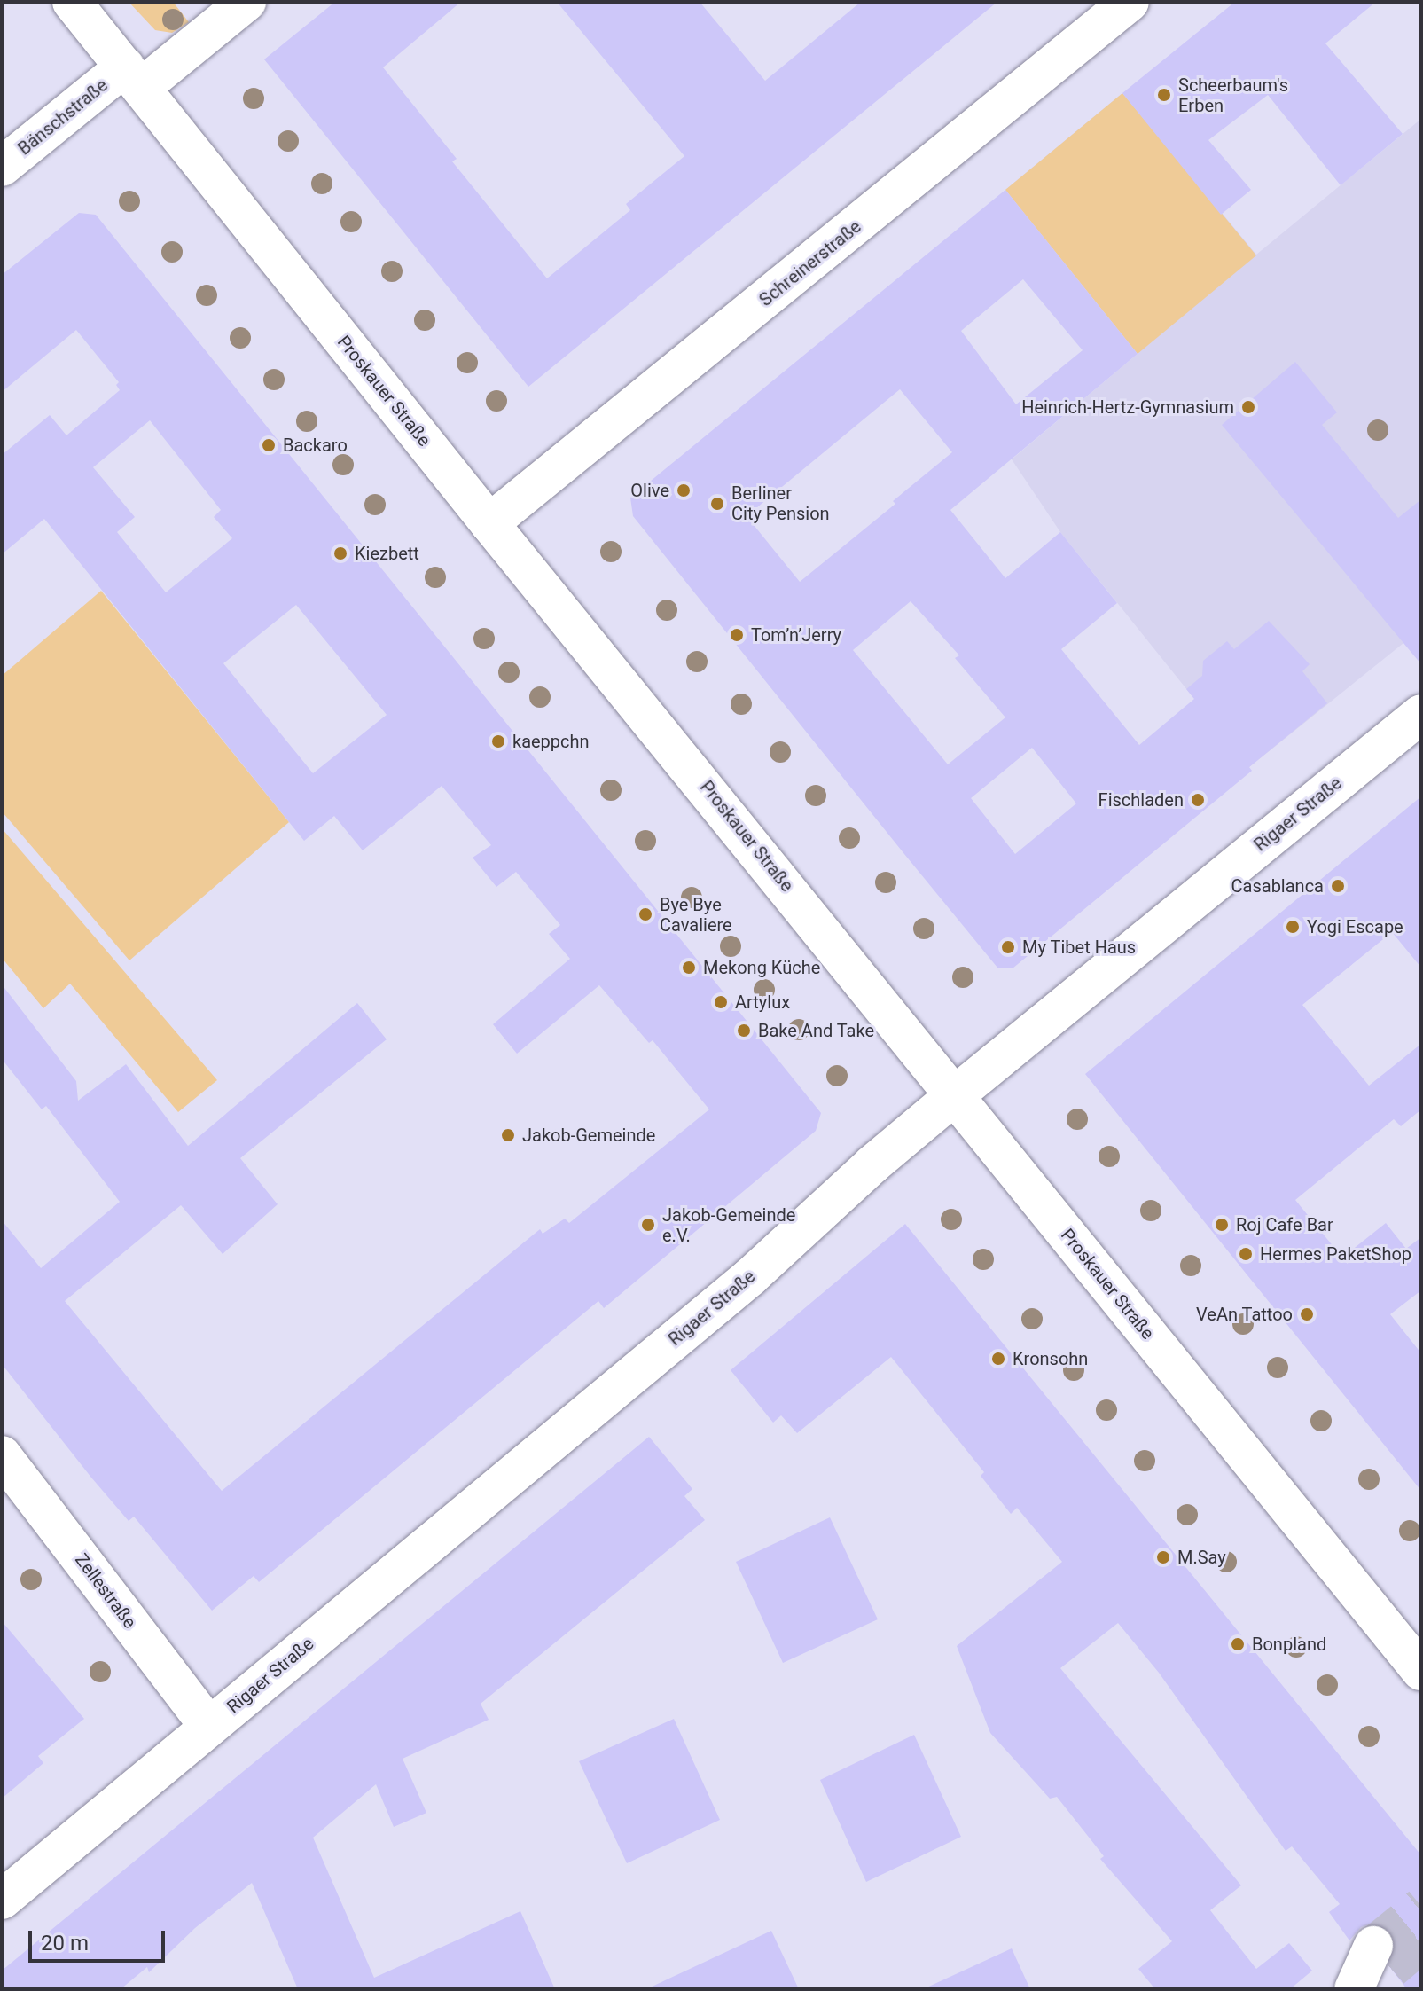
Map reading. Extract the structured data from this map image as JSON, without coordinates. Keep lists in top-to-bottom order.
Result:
{
  "streets": {
    "street": [
      "Bänschstraße",
      "Schreinerstraße",
      "Proskauer Straße",
      "Rigaer Straße",
      "Zellestraße"
    ]
  },
  "crossings": [
    ["Bänschstraße", "Proskauer Straße"],
    ["Schreinerstraße", "Proskauer Straße"],
    ["Proskauer Straße", "Rigaer Straße"],
    ["Rigaer Straße", "Zellestraße"]
  ],
  "places": [
    "Scheerbaum's Erben",
    "Heinrich-Hertz-Gymnasium",
    "Backaro",
    "Olive",
    "Berliner City Pension",
    "Kiezbett",
    "Tom’n’Jerry",
    "kaeppchn",
    "Fischladen",
    "Casablanca",
    "Bye Bye Cavaliere",
    "Yogi Escape",
    "My Tibet Haus",
    "Mekong Küche",
    "Artylux",
    "Bake And Take",
    "Jakob-Gemeinde",
    "Jakob-Gemeinde e.V.",
    "Roj Cafe Bar",
    "Hermes PaketShop",
    "VeAn Tattoo",
    "Kronsohn",
    "M.Say",
    "Bonpland"
  ],
  "scale_bar": "20 m"
}
